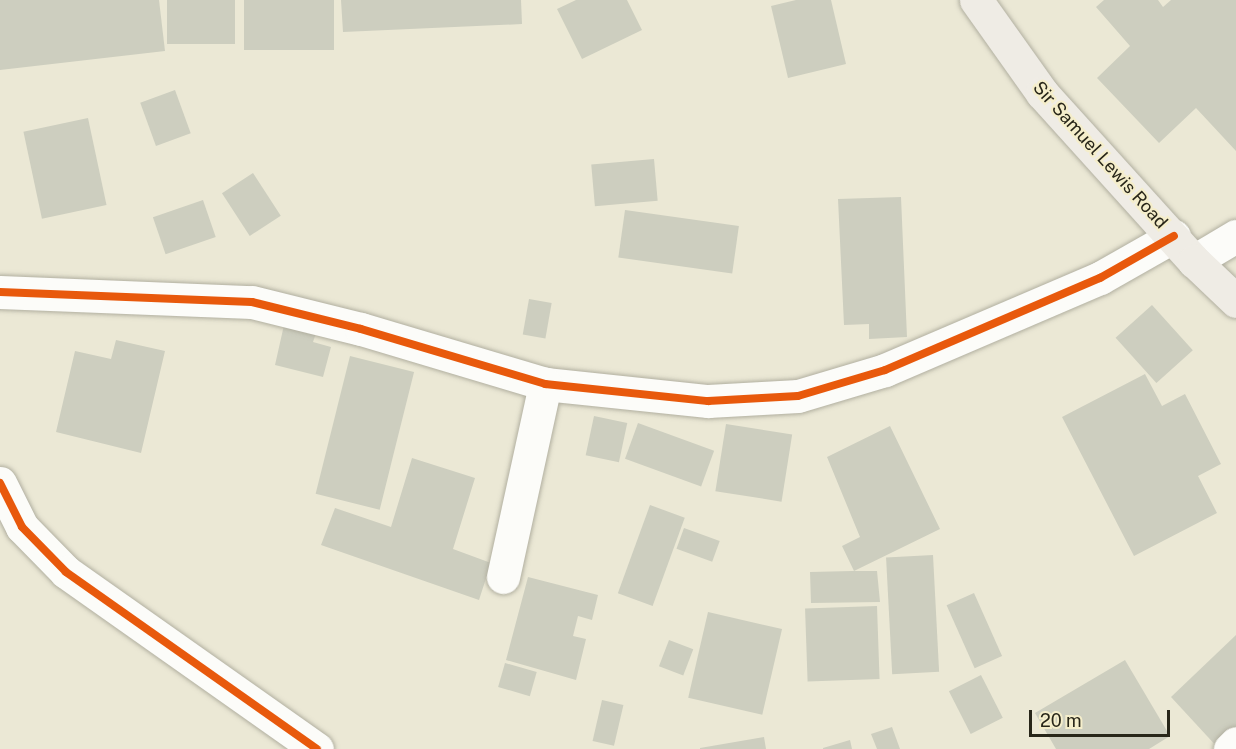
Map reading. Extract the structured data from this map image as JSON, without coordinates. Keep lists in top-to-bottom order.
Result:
{
  "streets": {
    "main road": ["Sir Samuel Lewis Road"]
  },
  "scale_bar": "20 m"
}
